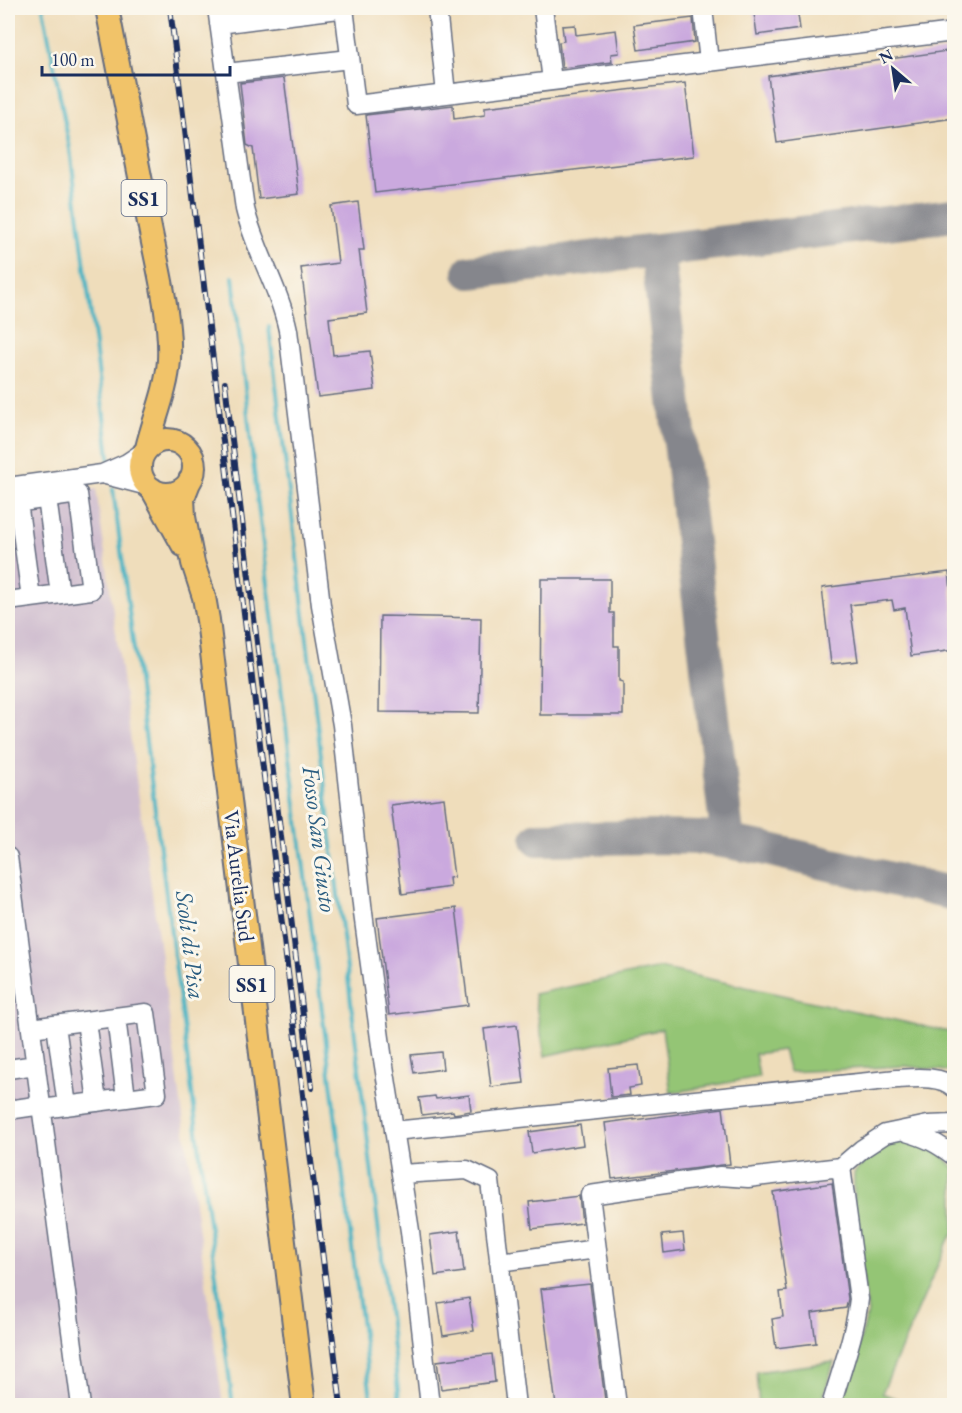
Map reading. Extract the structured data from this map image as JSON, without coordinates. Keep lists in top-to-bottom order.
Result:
{
  "streets": {
    "main road": ["SS1", "Via Aurelia Sud"]
  },
  "crossings": [
    ["SS1", "Via Aurelia Sud"]
  ],
  "water": ["Fosso San Giusto", "Scoli di Pisa"],
  "scale_bar": "100 m",
  "north": "top left"
}
